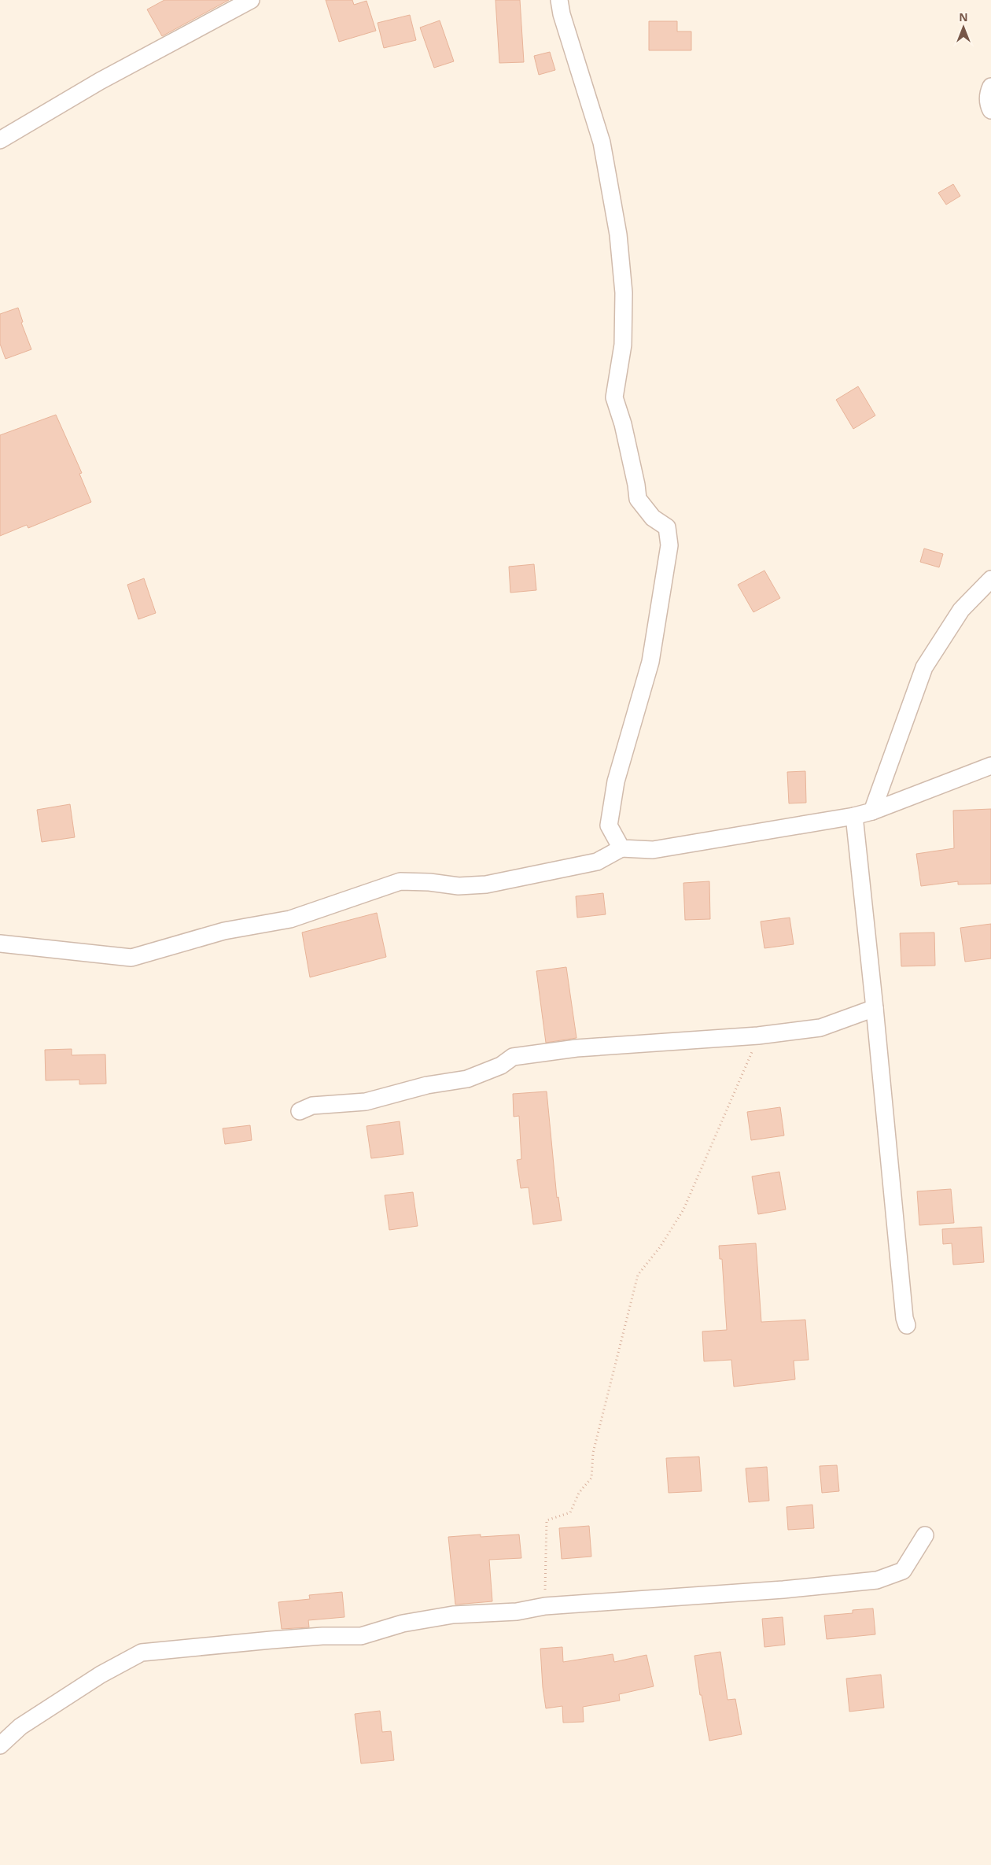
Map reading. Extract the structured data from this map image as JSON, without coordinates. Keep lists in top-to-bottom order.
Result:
{
  "north": "top"
}
